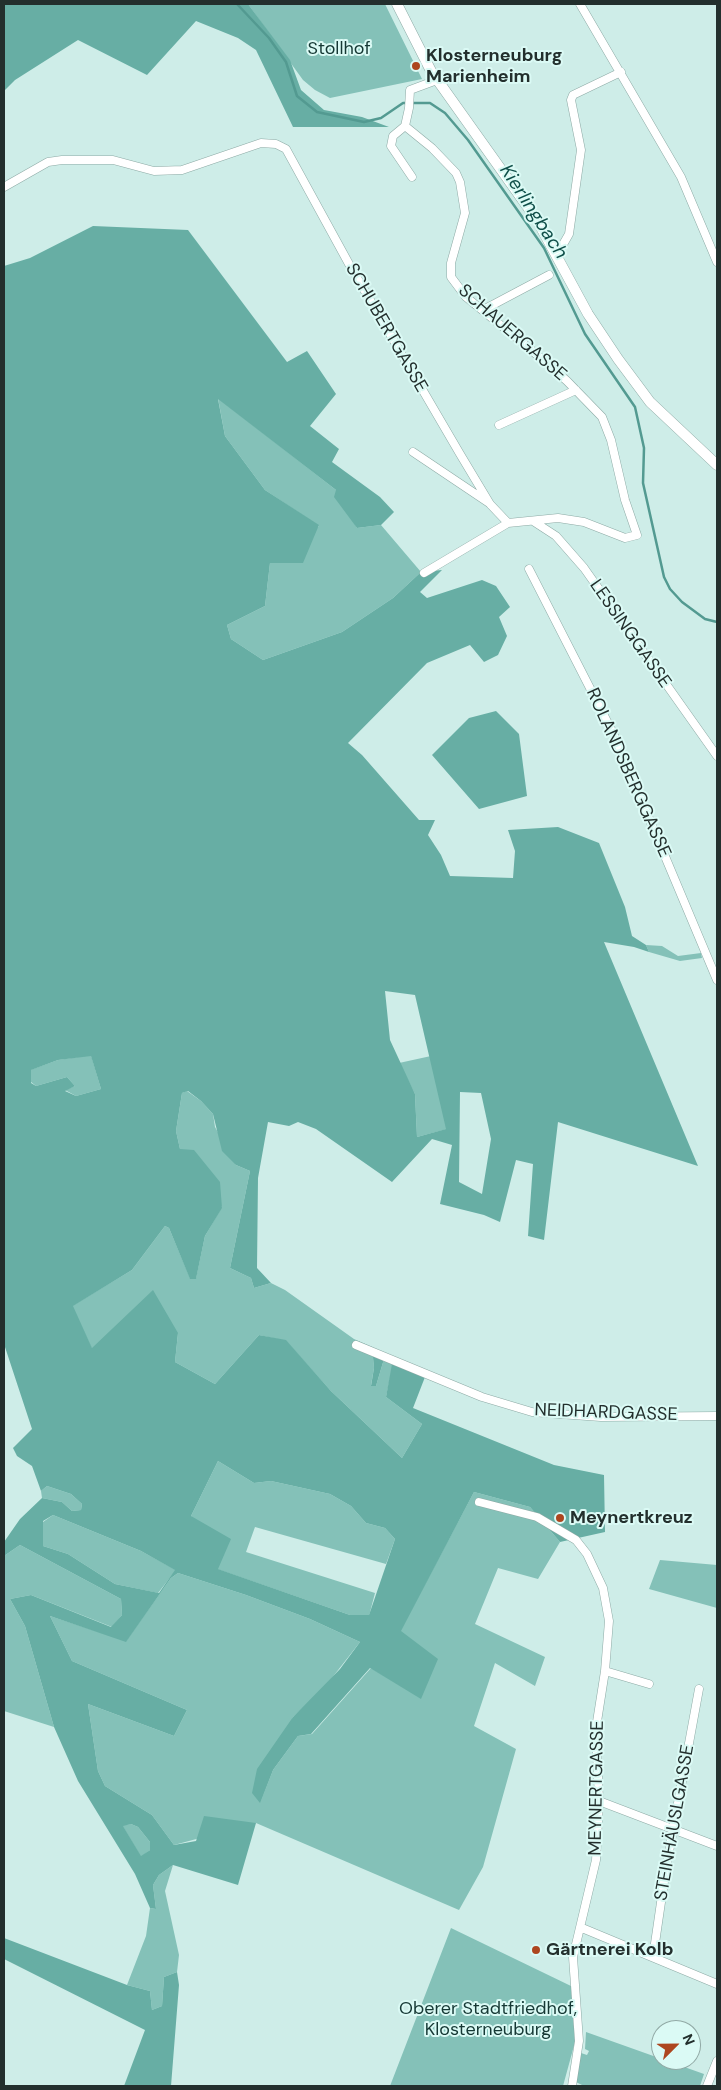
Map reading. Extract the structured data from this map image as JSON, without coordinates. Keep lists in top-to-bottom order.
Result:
{
  "streets": {
    "street": [
      "SCHUBERTGASSE",
      "SCHAUERGASSE",
      "LESSINGGASSE",
      "ROLANDSBERGGASSE",
      "NEIDHARDGASSE",
      "MEYNERTGASSE",
      "STEINHÄUSLGASSE"
    ]
  },
  "crossings": [
    ["SCHAUERGASSE", "LESSINGGASSE"]
  ],
  "water": ["Kierlingbach"],
  "parks": ["Stollhof", "Oberer Stadtfriedhof, Klosterneuburg"],
  "places": ["Klosterneuburg Marienheim", "Meynertkreuz", "Gärtnerei Kolb"],
  "north": "top right"
}
